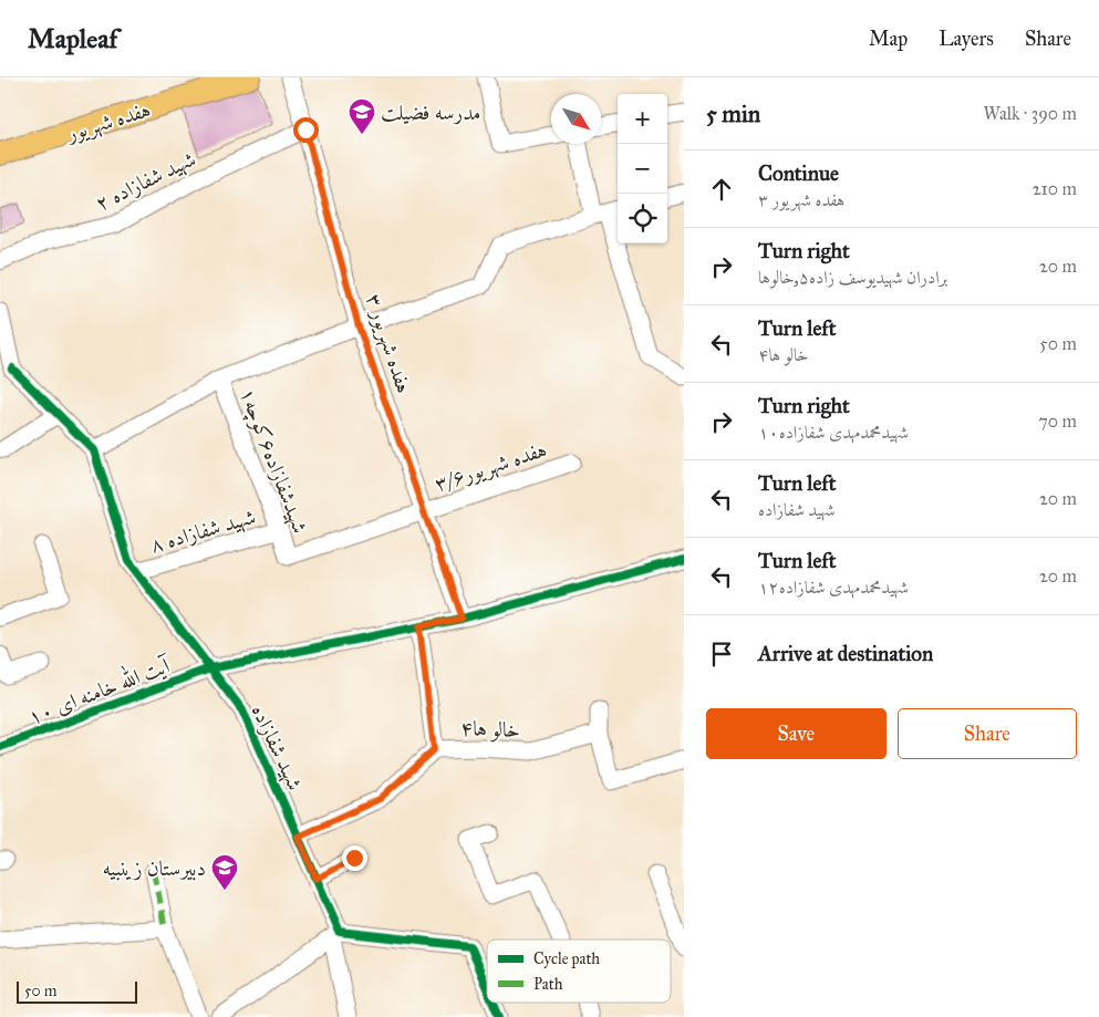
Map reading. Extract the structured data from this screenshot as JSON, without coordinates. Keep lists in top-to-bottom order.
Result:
{
  "streets": {
    "main road": ["هفده شهریور"],
    "street": [
      "شهید شفازاده ۲",
      "هفده شهریور ۳",
      "شهیدشفازاده۶کوچه۱",
      "هفده شهریور۳/۶",
      "شهید شفازاده ۸",
      "آیت الله خامنه ای ۱۰",
      "خالو ها۴",
      "شهید شفازاده"
    ]
  },
  "crossings": [
    ["شهید شفازاده ۲", "هفده شهریور ۳"],
    ["هفده شهریور ۳", "هفده شهریور۳/۶"],
    ["هفده شهریور ۳", "آیت الله خامنه ای ۱۰"],
    ["شهیدشفازاده۶کوچه۱", "هفده شهریور۳/۶"],
    ["شهیدشفازاده۶کوچه۱", "شهید شفازاده ۸"],
    ["شهید شفازاده ۸", "شهید شفازاده"],
    ["آیت الله خامنه ای ۱۰", "خالو ها۴"],
    ["آیت الله خامنه ای ۱۰", "شهید شفازاده"]
  ],
  "places": {
    "school or university": ["مدرسه فضیلت", "دبیرستان زینبیه"]
  },
  "legend": ["Cycle path", "Path"],
  "scale_bar": "50 m",
  "north": "bottom right",
  "page": {
    "header": "Mapleaf",
    "nav": ["Map", "Layers", "Share"],
    "heading": ["5 min", "Walk · 390 m"],
    "map_buttons": ["+", "−"],
    "list": [
      ["Continue", "هفده شهریور ۳", "210 m"],
      ["Turn right", "برادران شهیدیوسف زاده۵,خالوها", "20 m"],
      ["Turn left", "خالو ها۴", "50 m"],
      ["Turn right", "شهیدمحمدمهدی شفازاده۱۰", "70 m"],
      ["Turn left", "شهید شفازاده", "20 m"],
      ["Turn left", "شهیدمحمدمهدی شفازاده۱۲", "20 m"],
      "Arrive at destination"
    ],
    "buttons": ["Save", "Share"],
    "scale": "50 m"
  }
}
